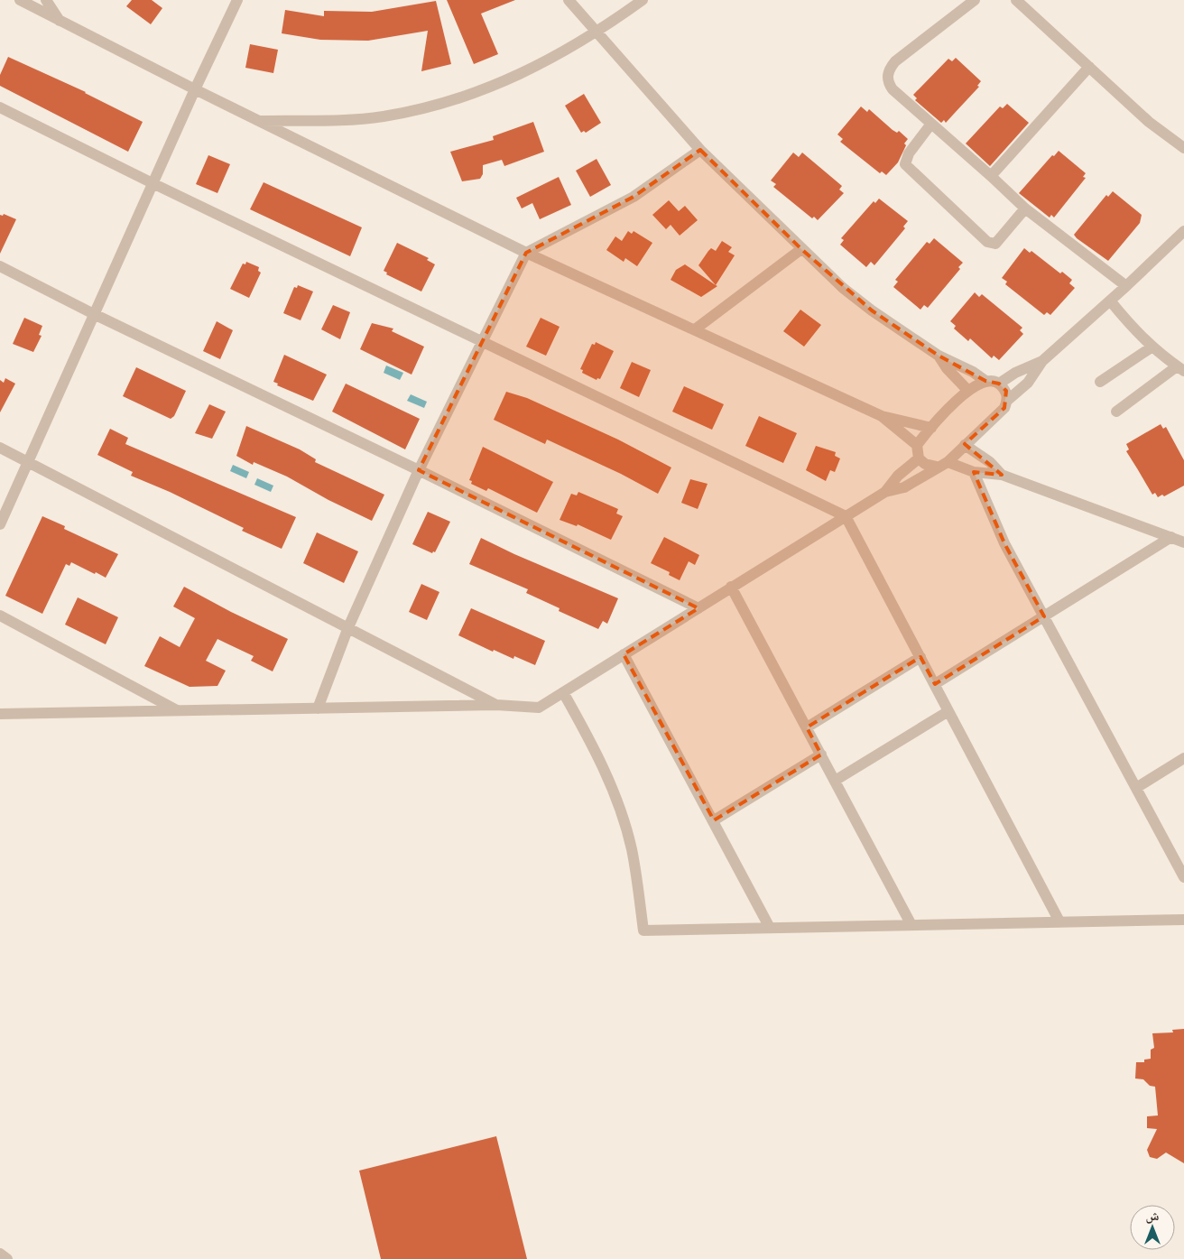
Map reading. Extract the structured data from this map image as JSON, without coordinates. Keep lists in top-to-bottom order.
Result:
{
  "north": "top"
}
